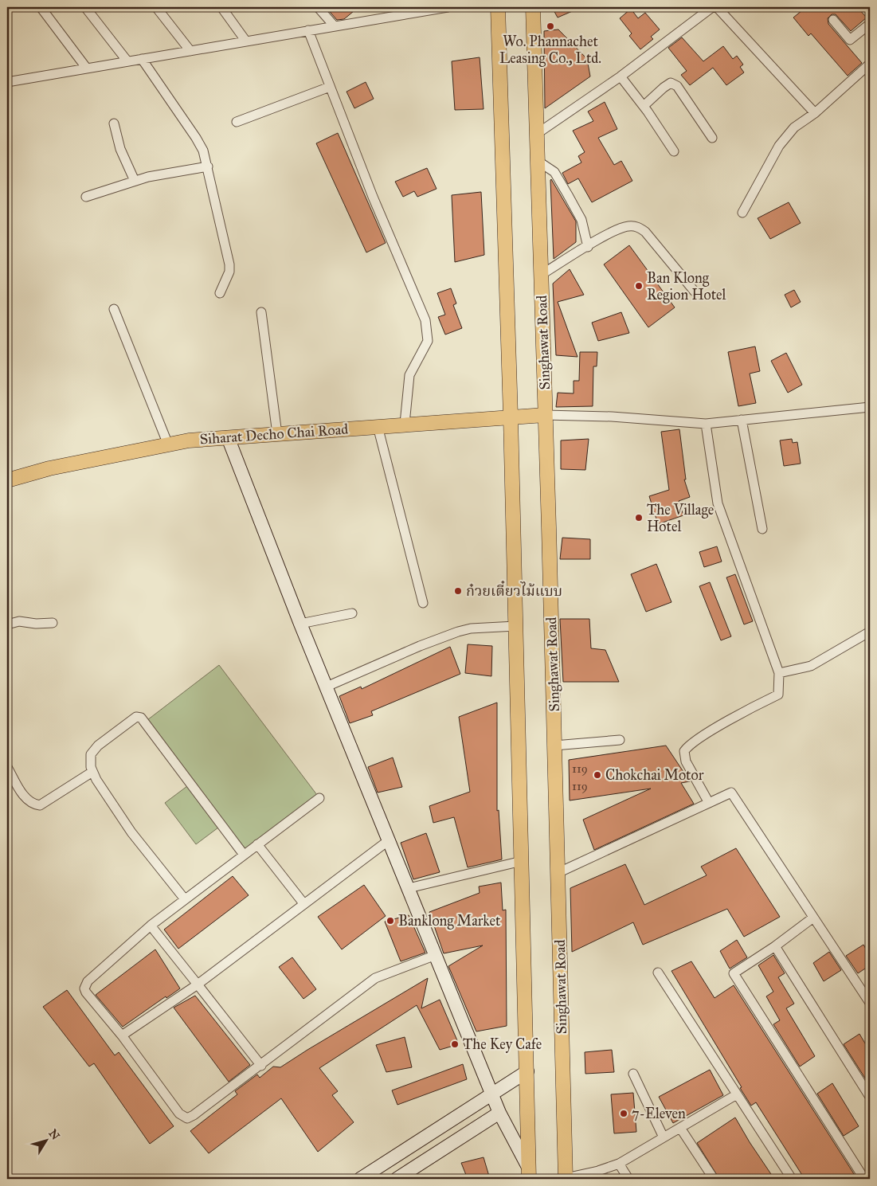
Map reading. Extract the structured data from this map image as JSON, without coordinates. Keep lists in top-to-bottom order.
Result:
{
  "streets": {
    "main road": ["Singhawat Road", "Siharat Decho Chai Road"]
  },
  "crossings": [
    ["Singhawat Road", "Siharat Decho Chai Road"]
  ],
  "places": [
    "Wo. Phannachet Leasing Co., Ltd.",
    "Ban Klong Region Hotel",
    "The Village Hotel",
    "ก๋วยเตี๋ยวไม้แบบ",
    "Chokchai Motor",
    "Banklong Market",
    "The Key Cafe",
    "7-Eleven"
  ],
  "house_numbers": ["119", "119"],
  "north": "top right"
}
